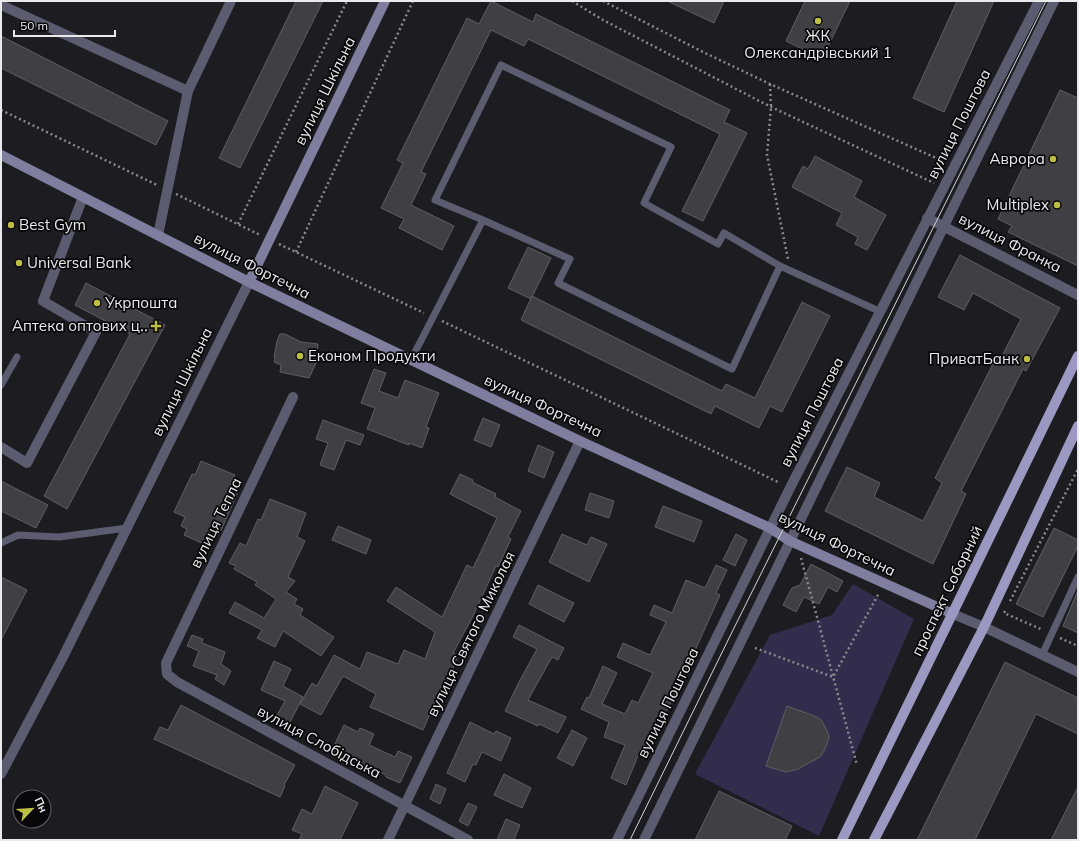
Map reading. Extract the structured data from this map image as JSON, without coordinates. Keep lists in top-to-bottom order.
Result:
{
  "streets": {
    "main road": ["вулиця Шкільна", "вулиця Фортечна", "проспект Соборний"],
    "street": [
      "вулиця Поштова",
      "вулиця Франка",
      "вулиця Тепла",
      "вулиця Святого Миколая",
      "вулиця Слобідська"
    ]
  },
  "crossings": [
    ["вулиця Шкільна", "вулиця Фортечна"],
    ["вулиця Поштова", "вулиця Франка"],
    ["вулиця Поштова", "вулиця Фортечна"],
    ["вулиця Фортечна", "проспект Соборний"],
    ["вулиця Фортечна", "вулиця Святого Миколая"],
    ["вулиця Тепла", "вулиця Слобідська"],
    ["вулиця Святого Миколая", "вулиця Слобідська"]
  ],
  "places": {
    "other": [
      "ЖК Олександрівський 1",
      "Аврора",
      "Multiplex",
      "Best Gym",
      "Universal Bank",
      "Укрпошта",
      "Економ Продукти",
      "ПриватБанк"
    ],
    "health": ["Аптека оптових ц‥"]
  },
  "scale_bar": "50 m",
  "north": "top right"
}
